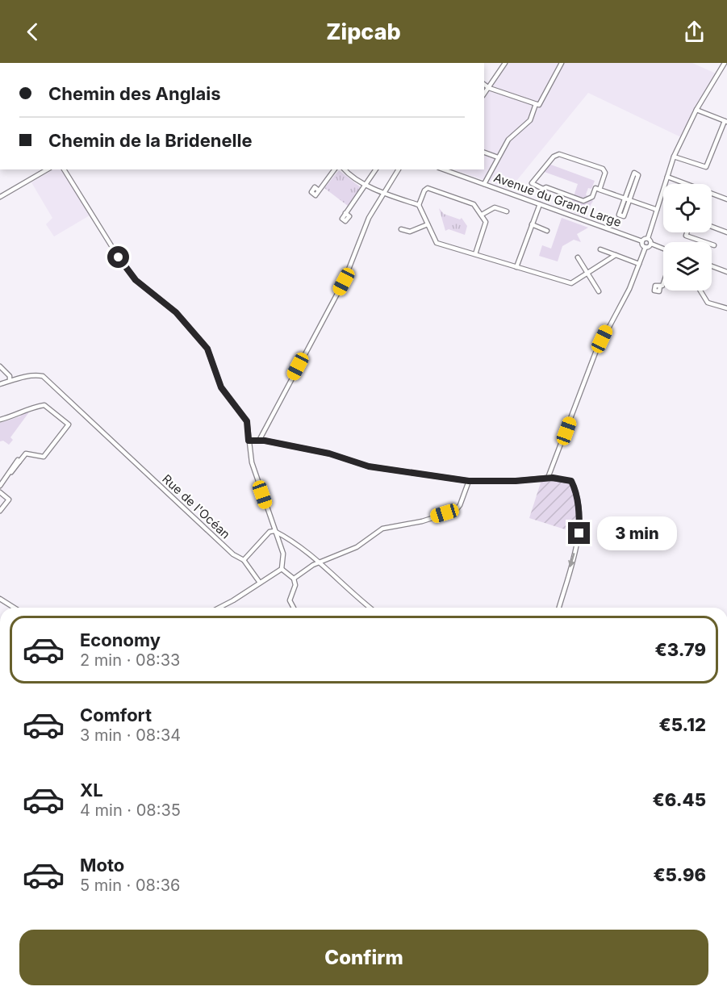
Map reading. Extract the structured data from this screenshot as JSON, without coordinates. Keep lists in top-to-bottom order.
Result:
{
  "streets": {
    "street": ["Avenue du Grand Large", "Rue de l'Océan"]
  },
  "page": {
    "header": "Zipcab",
    "banner": ["Chemin des Anglais", "Chemin de la Bridenelle"],
    "bubble": "3 min",
    "list": [
      {
        "name": "Economy",
        "note": "2 min · 08:33",
        "value": "€3.79"
      },
      {
        "name": "Comfort",
        "note": "3 min · 08:34",
        "value": "€5.12"
      },
      {
        "name": "XL",
        "note": "4 min · 08:35",
        "value": "€6.45"
      },
      {
        "name": "Moto",
        "note": "5 min · 08:36",
        "value": "€5.96"
      }
    ],
    "buttons": "Confirm"
  }
}
